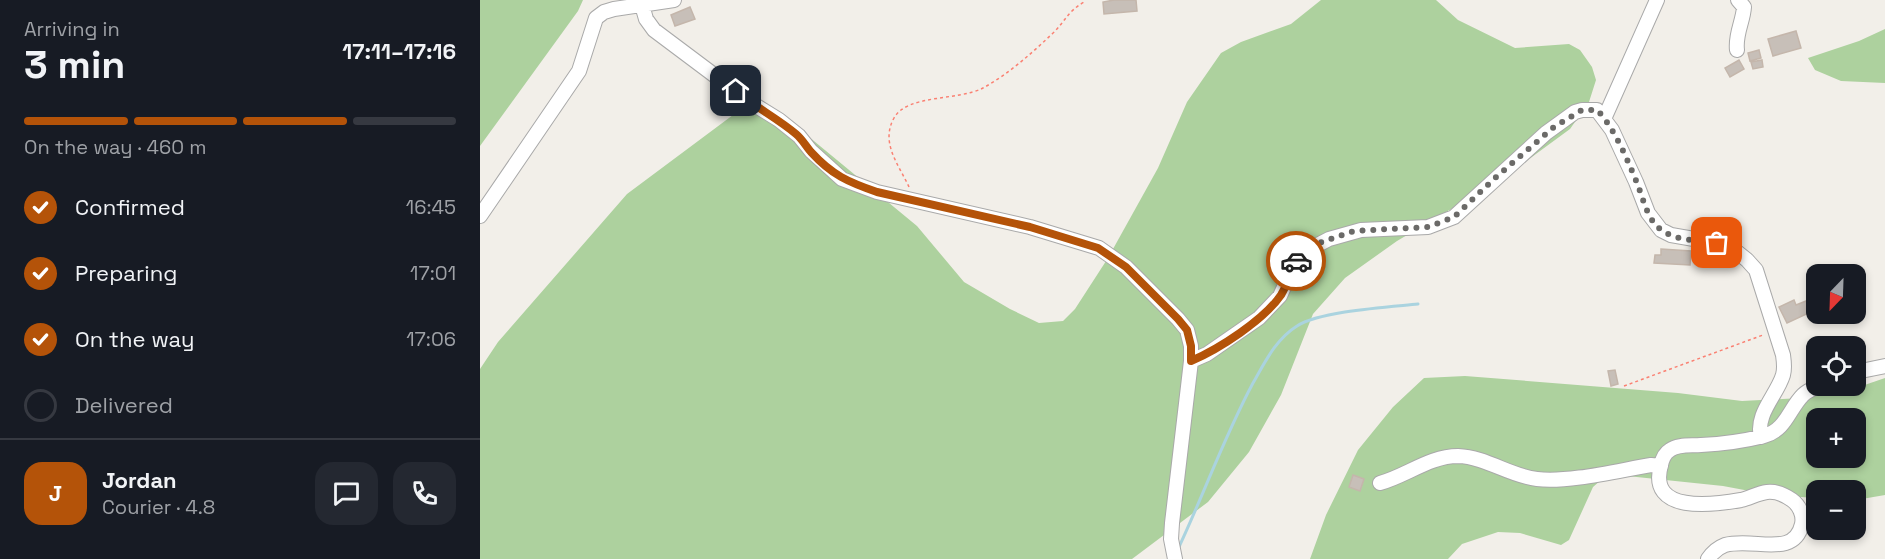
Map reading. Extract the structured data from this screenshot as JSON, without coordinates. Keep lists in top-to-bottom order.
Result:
{
  "north": "bottom left",
  "page": {
    "heading": ["3 min", "Arriving in", "17:11–17:16"],
    "panel": ["Jordan", "Courier · 4.8"],
    "bar": "On the way · 460 m",
    "list": [
      ["Confirmed", "16:45"],
      ["Preparing", "17:01"],
      ["On the way", "17:06"],
      "Delivered"
    ],
    "map_buttons": ["+", "−"],
    "round": "J"
  }
}
